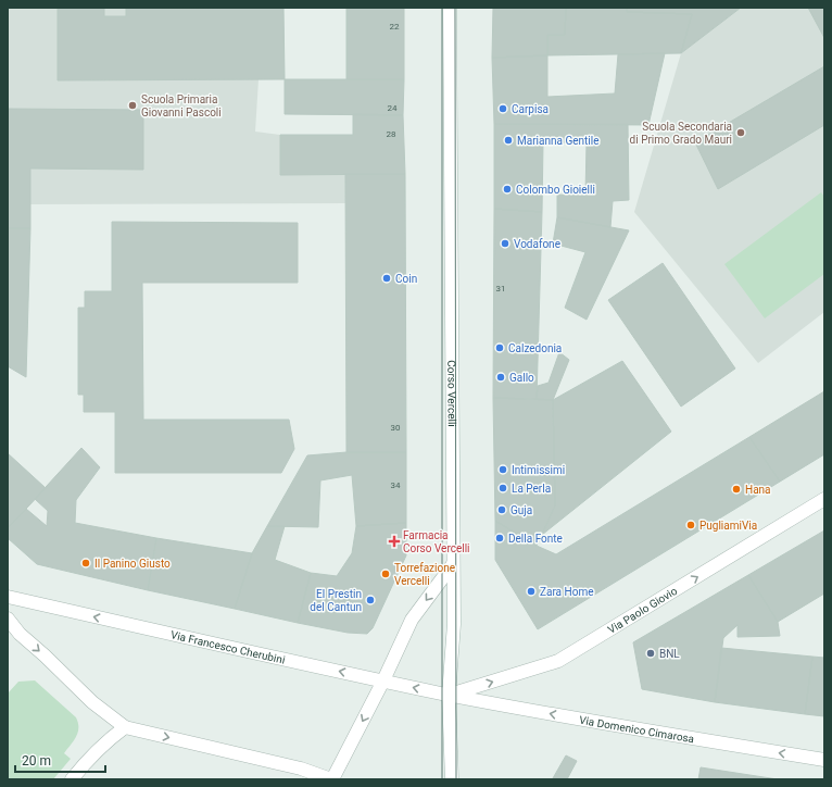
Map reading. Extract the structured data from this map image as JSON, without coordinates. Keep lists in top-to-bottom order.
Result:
{
  "streets": {
    "street": [
      "Corso Vercelli",
      "Via Paolo Giovio",
      "Via Francesco Cherubini",
      "Via Domenico Cimarosa"
    ]
  },
  "crossings": [
    ["Corso Vercelli", "Via Paolo Giovio"],
    ["Corso Vercelli", "Via Francesco Cherubini"],
    ["Corso Vercelli", "Via Domenico Cimarosa"],
    ["Via Paolo Giovio", "Via Francesco Cherubini"],
    ["Via Paolo Giovio", "Via Domenico Cimarosa"],
    ["Via Francesco Cherubini", "Via Domenico Cimarosa"]
  ],
  "one_way": ["Via Paolo Giovio", "Via Domenico Cimarosa"],
  "places": {
    "other": [
      "Scuola Primaria Giovanni Pascoli",
      "Carpisa",
      "Scuola Secondaria di Primo Grado Mauri",
      "Marianna Gentile",
      "Colombo Gioielli",
      "Vodafone",
      "Coin",
      "Calzedonia",
      "Gallo",
      "Intimissimi",
      "La Perla",
      "Hana",
      "Guja",
      "PugliamiVia",
      "Della Fonte",
      "Il Panino Giusto",
      "Torrefazione Vercelli",
      "Zara Home",
      "El Prestin del Cantun",
      "BNL"
    ],
    "health": ["Farmacia Corso Vercelli"]
  },
  "house_numbers": [
    "22",
    "24",
    "28",
    "31",
    "30",
    "34"
  ],
  "scale_bar": "20 m"
}
